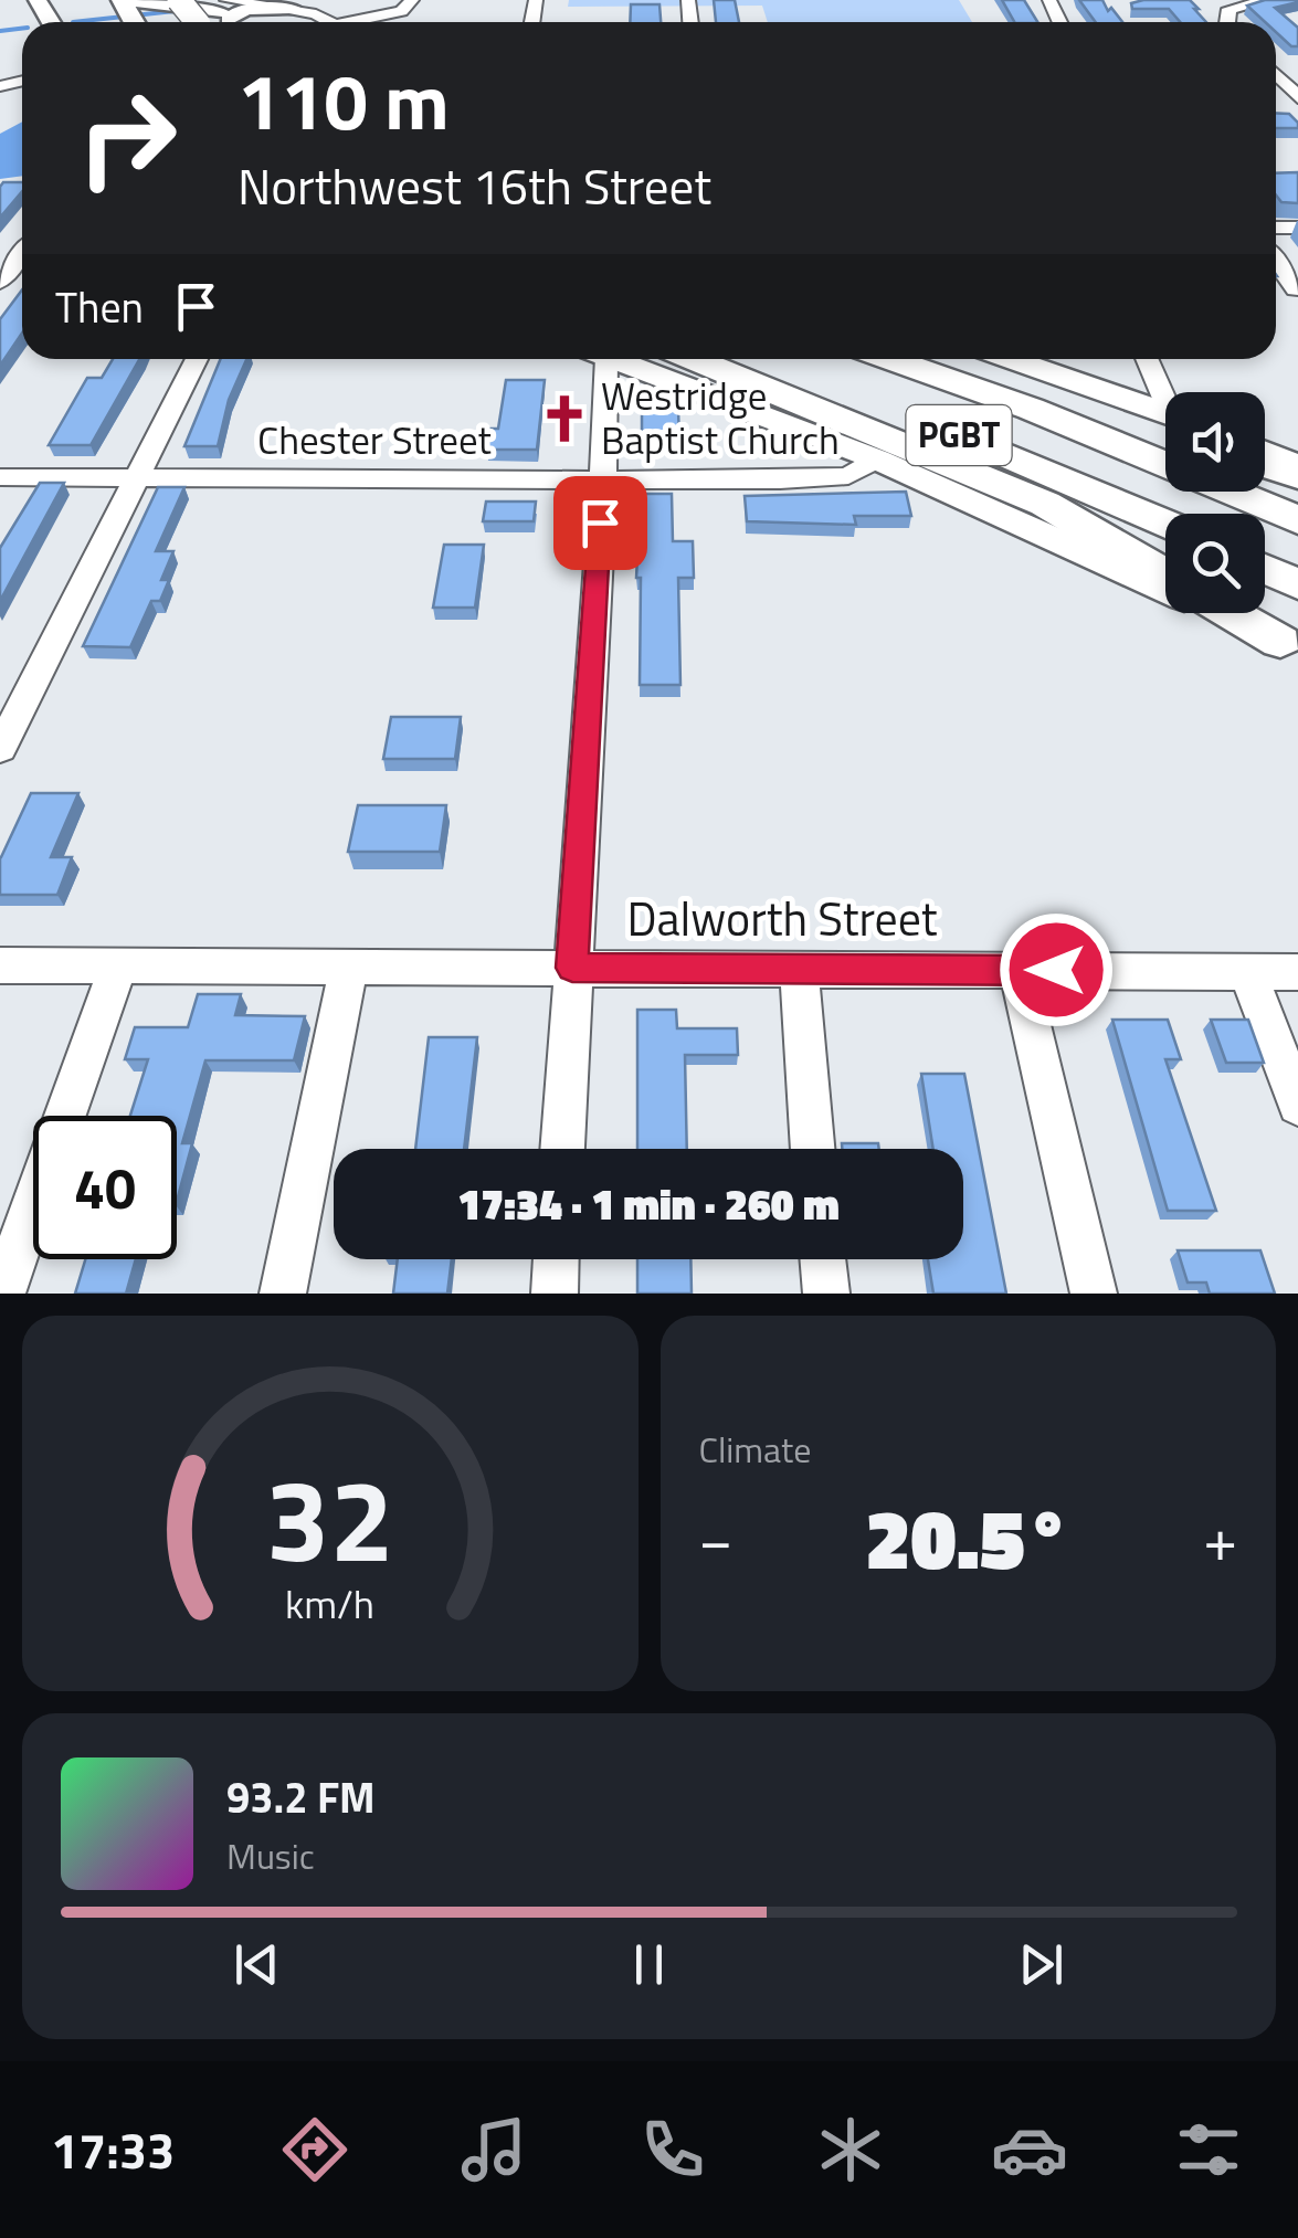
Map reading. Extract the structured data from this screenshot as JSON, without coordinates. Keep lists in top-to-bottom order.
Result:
{
  "streets": {
    "highway": ["PGBT"],
    "street": ["Chester Street", "Dalworth Street"]
  },
  "places": {
    "church": ["Westridge Baptist Church"]
  },
  "page": {
    "turn": ["110 m", "Northwest 16th Street"],
    "then": "Then",
    "limit": "40",
    "trip": "17:34 · 1 min · 260 m",
    "tile": "Climate",
    "heat": ["−", "20.5°", "+"],
    "song": ["93.2 FM", "Music"],
    "tabs": "17:33",
    "gauge": ["32", "km/h"]
  }
}
